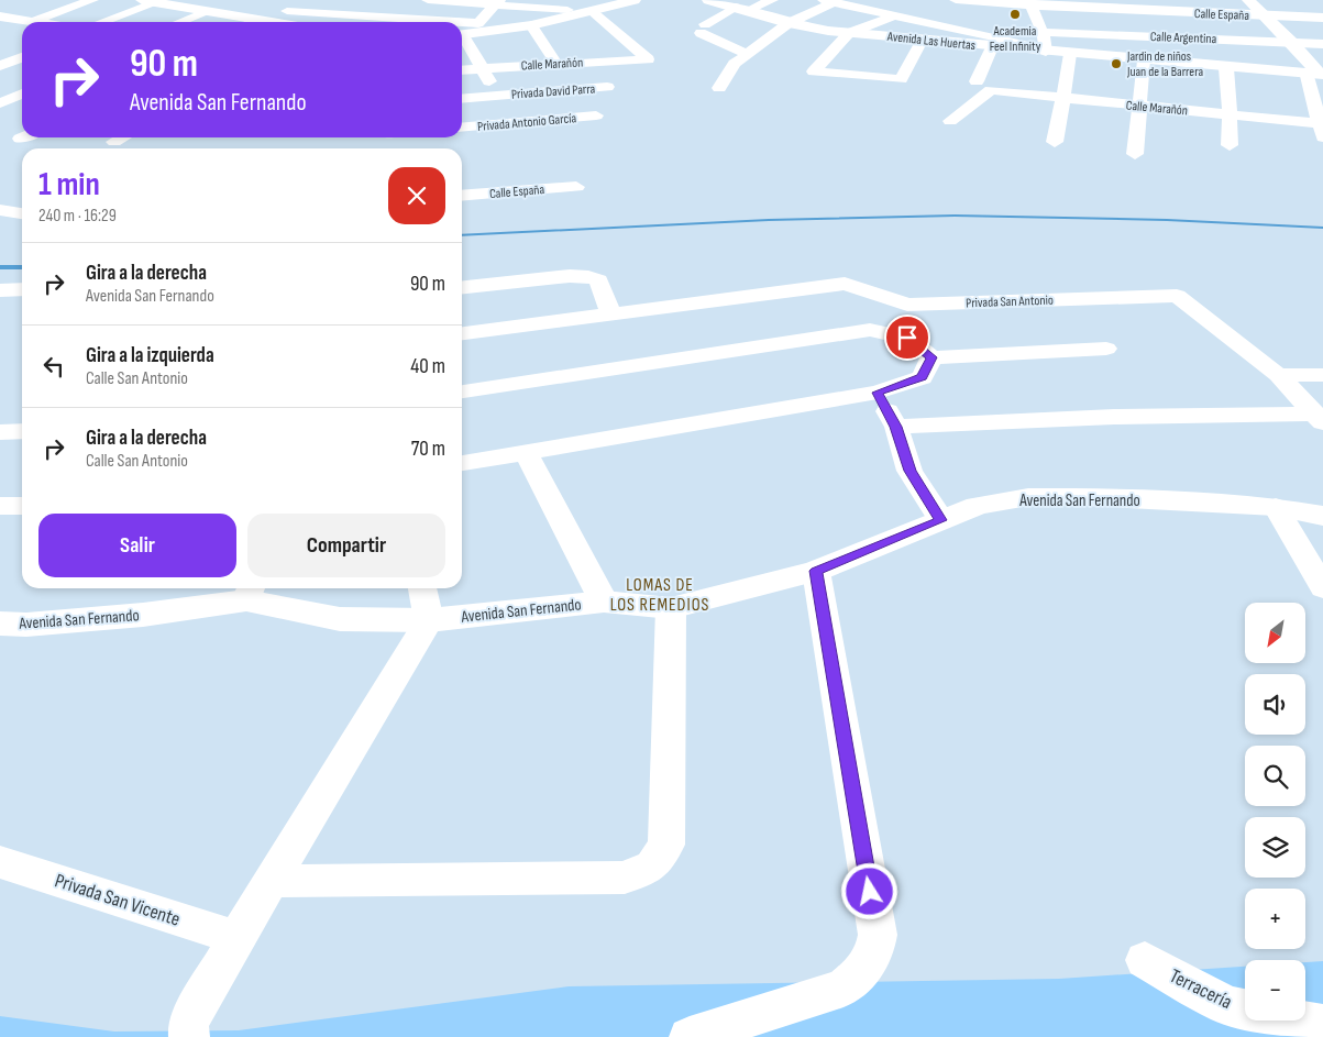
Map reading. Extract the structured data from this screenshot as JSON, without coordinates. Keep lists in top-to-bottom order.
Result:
{
  "streets": {
    "street": [
      "Calle España",
      "Calle Argentina",
      "Avenida Las Huertas",
      "Calle Marañón",
      "Privada David Parra",
      "Privada Antonio García",
      "Privada San Antonio",
      "Avenida San Fernando",
      "Privada San Vicente",
      "Terracería"
    ]
  },
  "districts": ["LOMAS DE LOS REMEDIOS"],
  "places": ["Academia Feel Infinity", "Jardin de niños Juan de la Barrera"],
  "north": "bottom left",
  "page": {
    "turn": ["90 m", "Avenida San Fernando"],
    "heading": ["1 min", "240 m · 16:29"],
    "list": [
      {
        "name": "Gira a la derecha",
        "note": "Avenida San Fernando",
        "value": "90 m"
      },
      {
        "name": "Gira a la izquierda",
        "note": "Calle San Antonio",
        "value": "40 m"
      },
      {
        "name": "Gira a la derecha",
        "note": "Calle San Antonio",
        "value": "70 m"
      }
    ],
    "buttons": ["Salir", "Compartir"],
    "map_buttons": ["+", "−"]
  }
}
